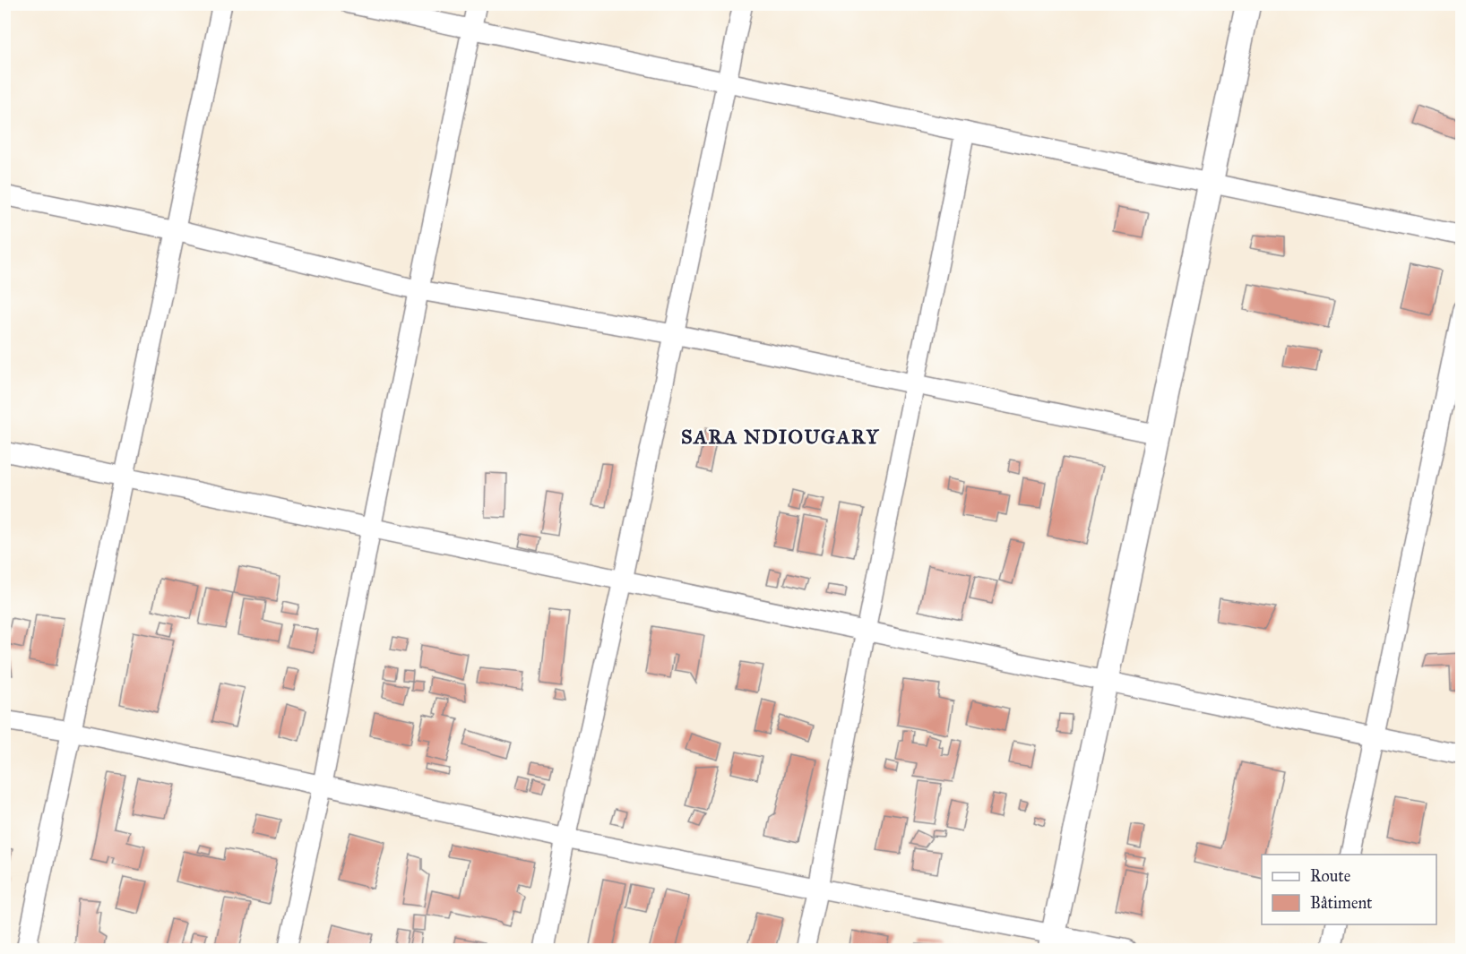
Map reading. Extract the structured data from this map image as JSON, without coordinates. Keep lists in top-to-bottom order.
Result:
{
  "districts": ["SARA NDIOUGARY"],
  "legend": ["Route", "Bâtiment"]
}
